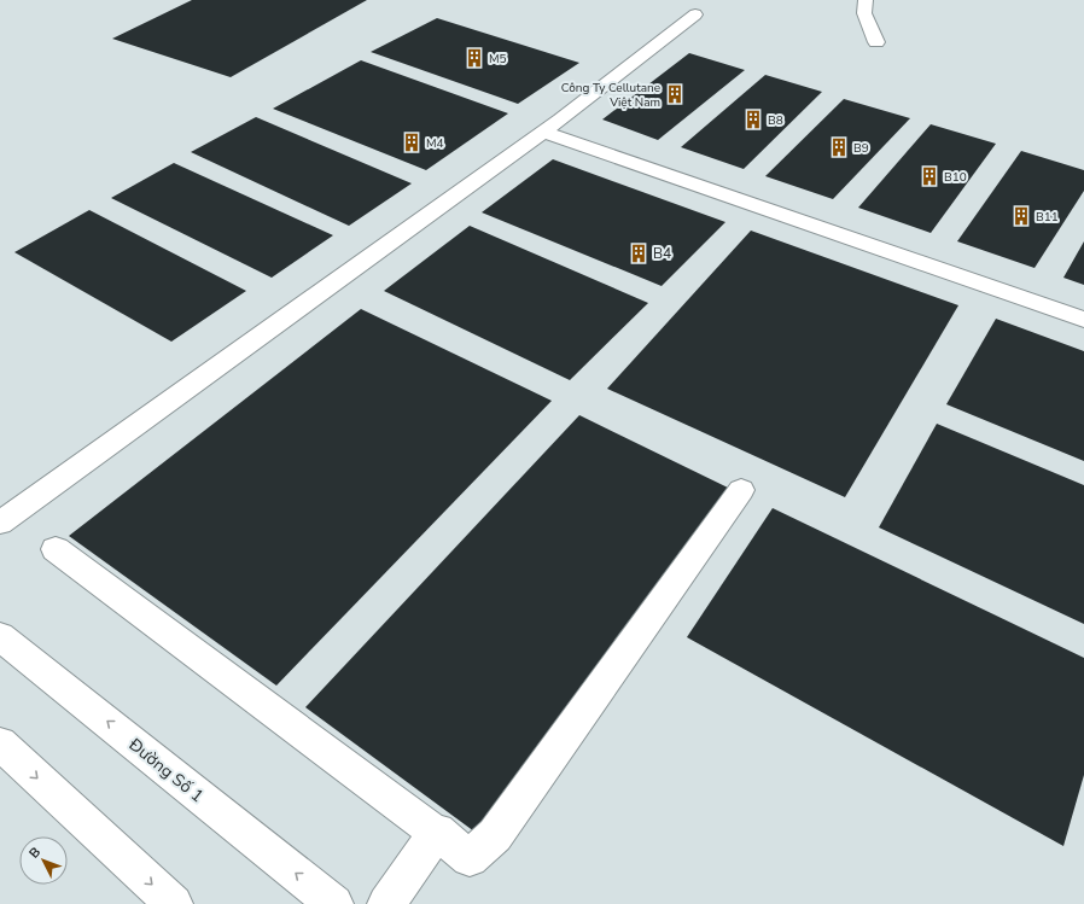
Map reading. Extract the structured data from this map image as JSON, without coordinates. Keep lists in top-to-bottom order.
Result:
{
  "streets": {
    "street": ["Đường Số 1"]
  },
  "places": {
    "building": [
      "M5",
      "Công Ty Cellutane Việt Nam",
      "B8",
      "M4",
      "B9",
      "B10",
      "B11",
      "B4"
    ]
  },
  "north": "top left"
}
